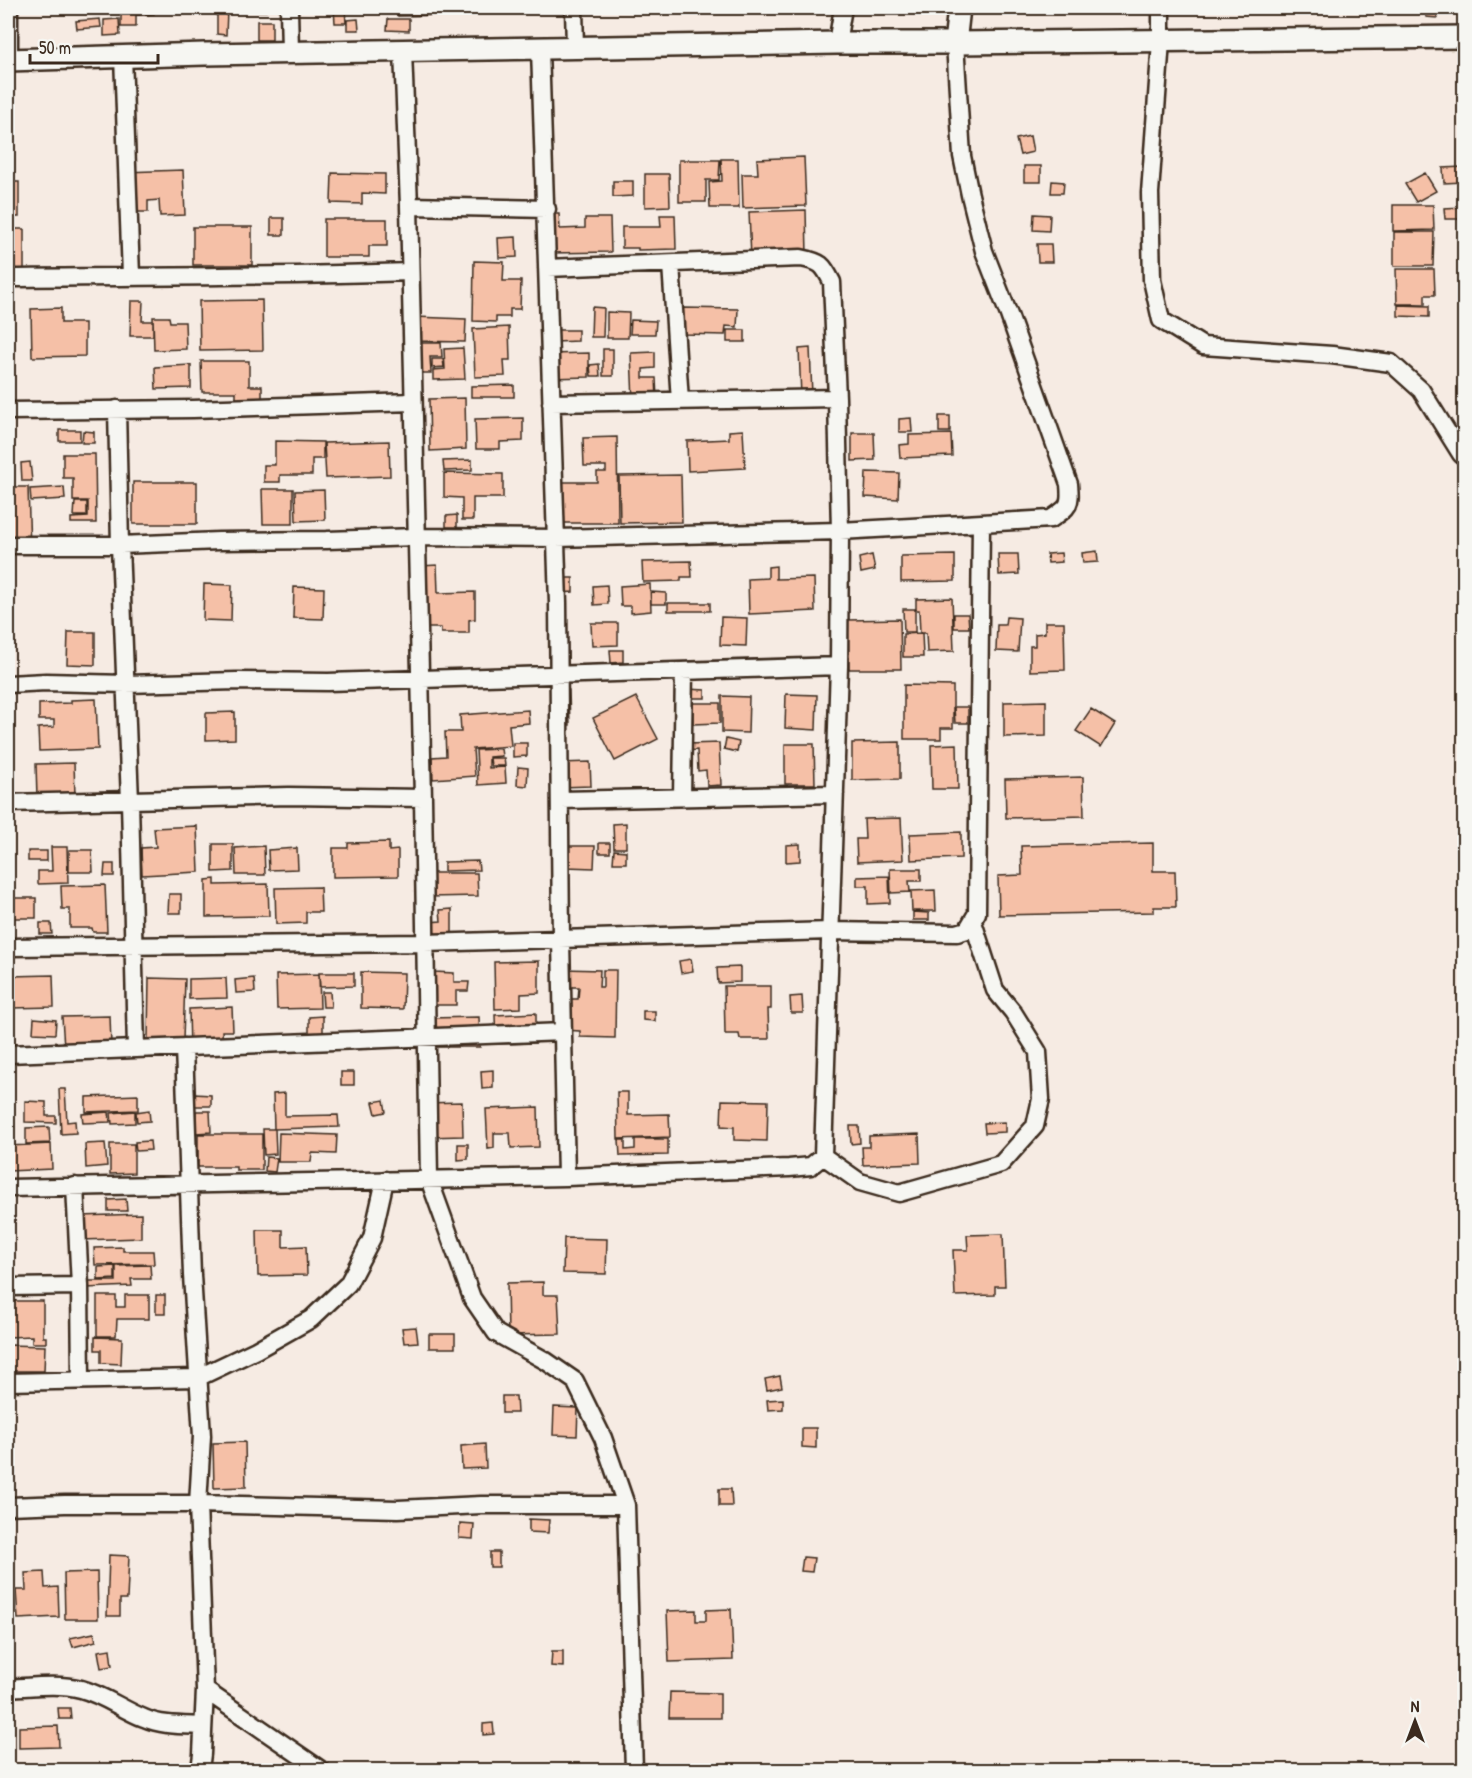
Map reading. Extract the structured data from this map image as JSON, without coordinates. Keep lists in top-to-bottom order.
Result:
{
  "scale_bar": "50 m",
  "north": "top"
}
